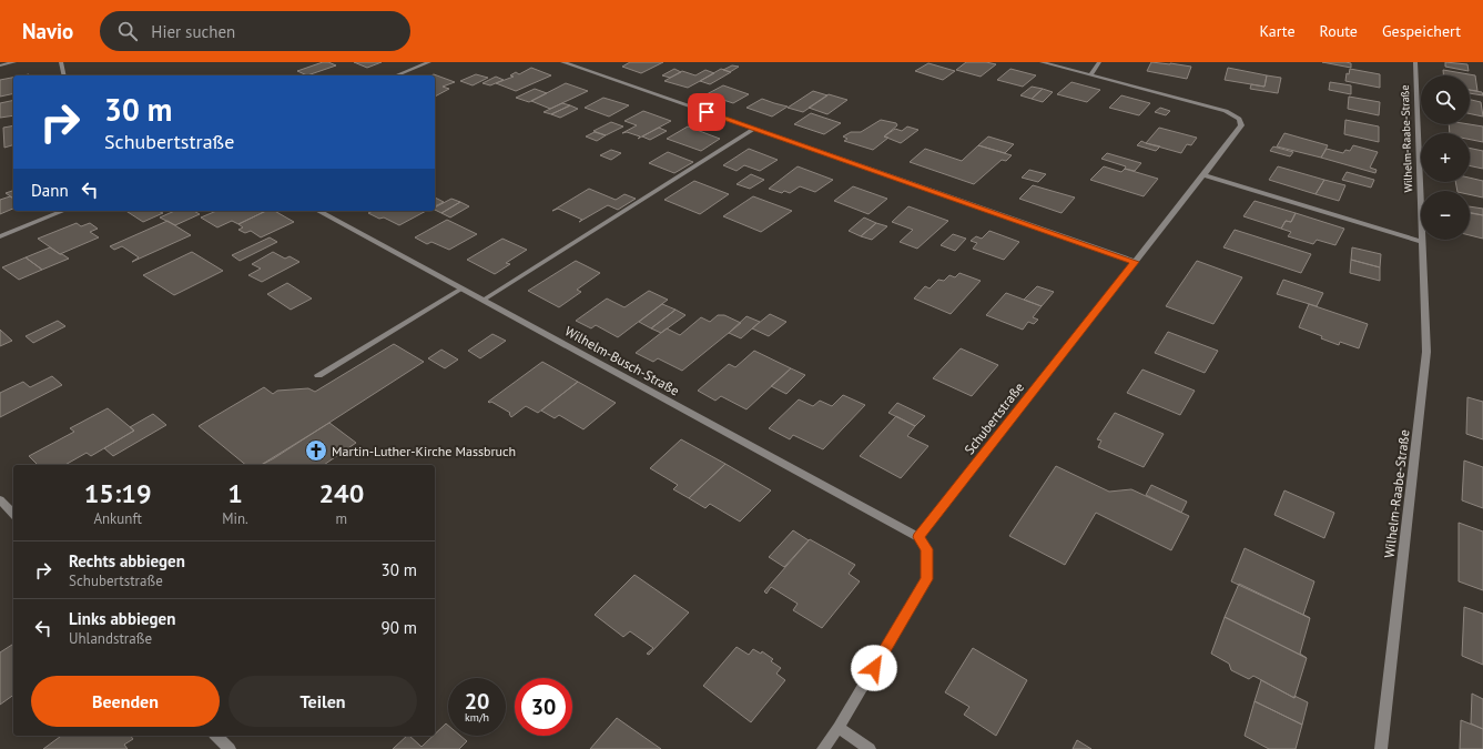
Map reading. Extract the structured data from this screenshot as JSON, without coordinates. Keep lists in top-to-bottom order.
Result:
{
  "streets": {
    "street": ["Wilhelm-Raabe-Straße", "Wilhelm-Busch-Straße", "Schubertstraße"]
  },
  "crossings": [
    ["Wilhelm-Busch-Straße", "Schubertstraße"]
  ],
  "places": {
    "church": ["Martin-Luther-Kirche Massbruch"]
  },
  "page": {
    "header": "Navio",
    "search": "Hier suchen",
    "nav": ["Karte", "Route", "Gespeichert"],
    "map_buttons": ["+", "−"],
    "turn": ["30 m", "Schubertstraße"],
    "then": "Dann",
    "eta": [
      "15:19",
      "Ankunft",
      "1",
      "Min.",
      "240",
      "m"
    ],
    "list": [
      {
        "name": "Rechts abbiegen",
        "note": "Schubertstraße",
        "value": "30 m"
      },
      {
        "name": "Links abbiegen",
        "note": "Uhlandstraße",
        "value": "90 m"
      }
    ],
    "buttons": ["Beenden", "Teilen"],
    "speed": "20 km/h",
    "limit": "30"
  }
}
